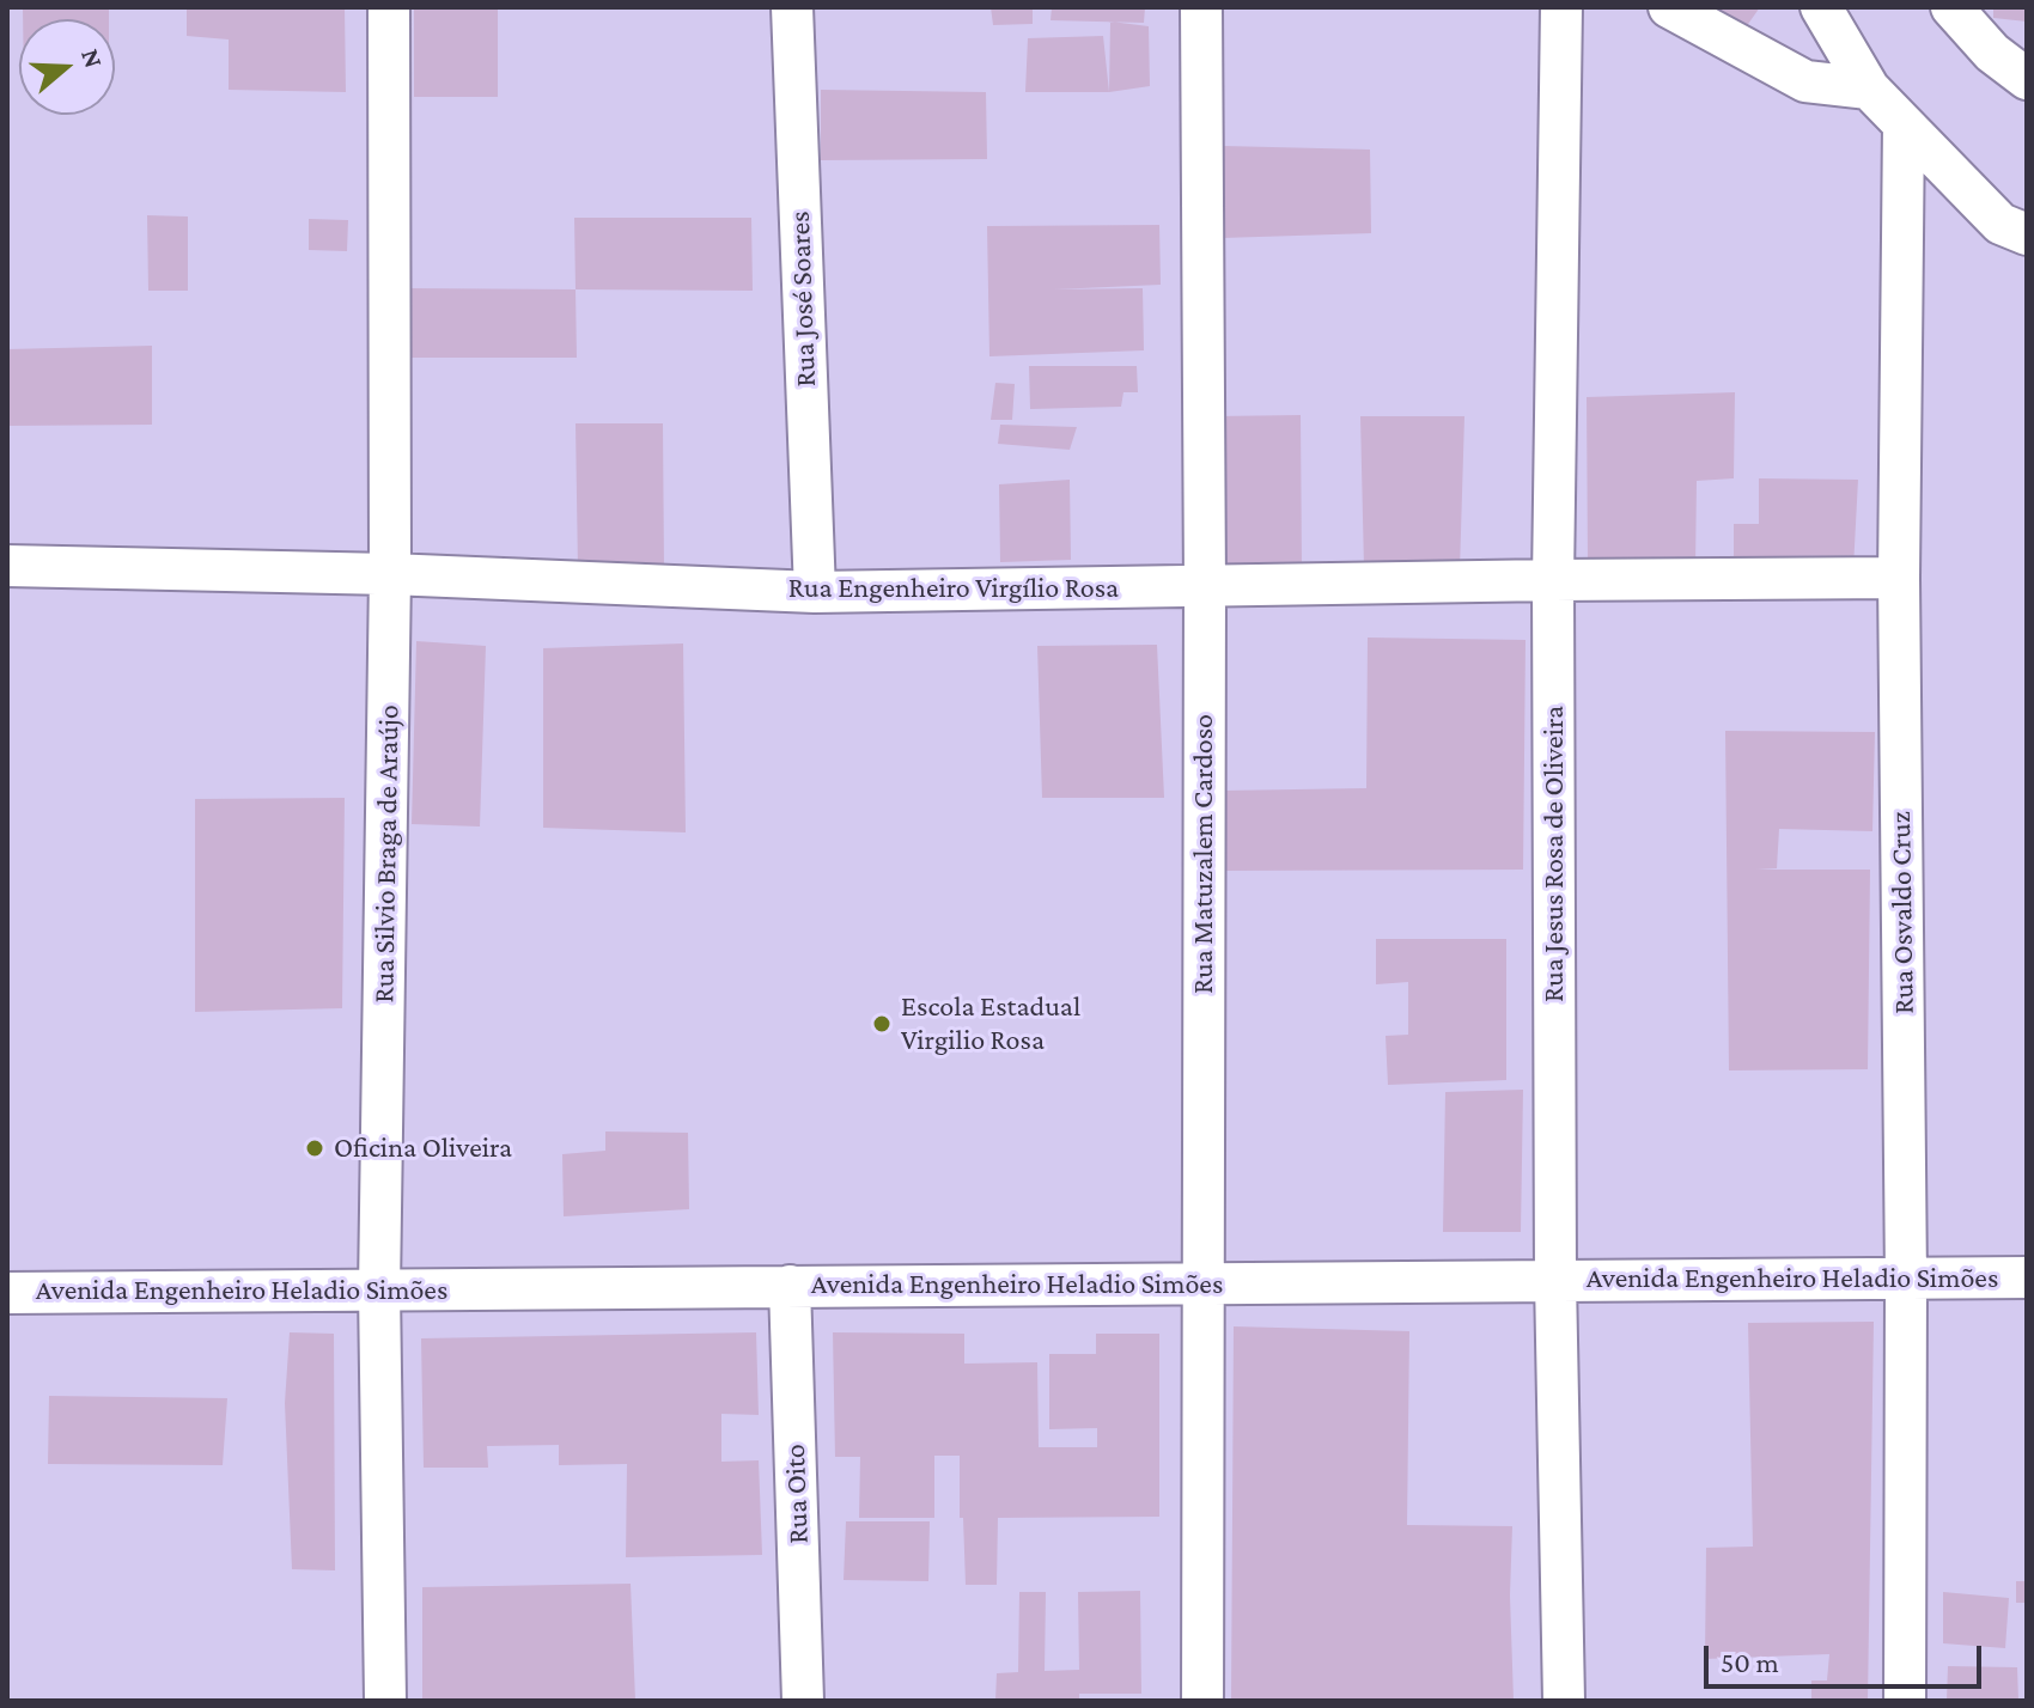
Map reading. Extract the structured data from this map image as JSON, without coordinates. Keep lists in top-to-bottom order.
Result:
{
  "streets": {
    "street": [
      "Rua José Soares",
      "Rua Engenheiro Virgílio Rosa",
      "Rua Silvio Braga de Araújo",
      "Rua Matuzalem Cardoso",
      "Rua Jesus Rosa de Oliveira",
      "Rua Osvaldo Cruz",
      "Avenida Engenheiro Heladio Simões",
      "Rua Oito"
    ]
  },
  "crossings": [
    ["Rua José Soares", "Rua Engenheiro Virgílio Rosa"],
    ["Rua Engenheiro Virgílio Rosa", "Rua Silvio Braga de Araújo"],
    ["Rua Engenheiro Virgílio Rosa", "Rua Matuzalem Cardoso"],
    ["Rua Engenheiro Virgílio Rosa", "Rua Jesus Rosa de Oliveira"],
    ["Rua Engenheiro Virgílio Rosa", "Rua Osvaldo Cruz"],
    ["Rua Silvio Braga de Araújo", "Avenida Engenheiro Heladio Simões"],
    ["Rua Matuzalem Cardoso", "Avenida Engenheiro Heladio Simões"],
    ["Rua Jesus Rosa de Oliveira", "Avenida Engenheiro Heladio Simões"],
    ["Rua Osvaldo Cruz", "Avenida Engenheiro Heladio Simões"],
    ["Avenida Engenheiro Heladio Simões", "Rua Oito"]
  ],
  "places": ["Escola Estadual Virgilio Rosa", "Oficina Oliveira"],
  "scale_bar": "50 m",
  "north": "right"
}
